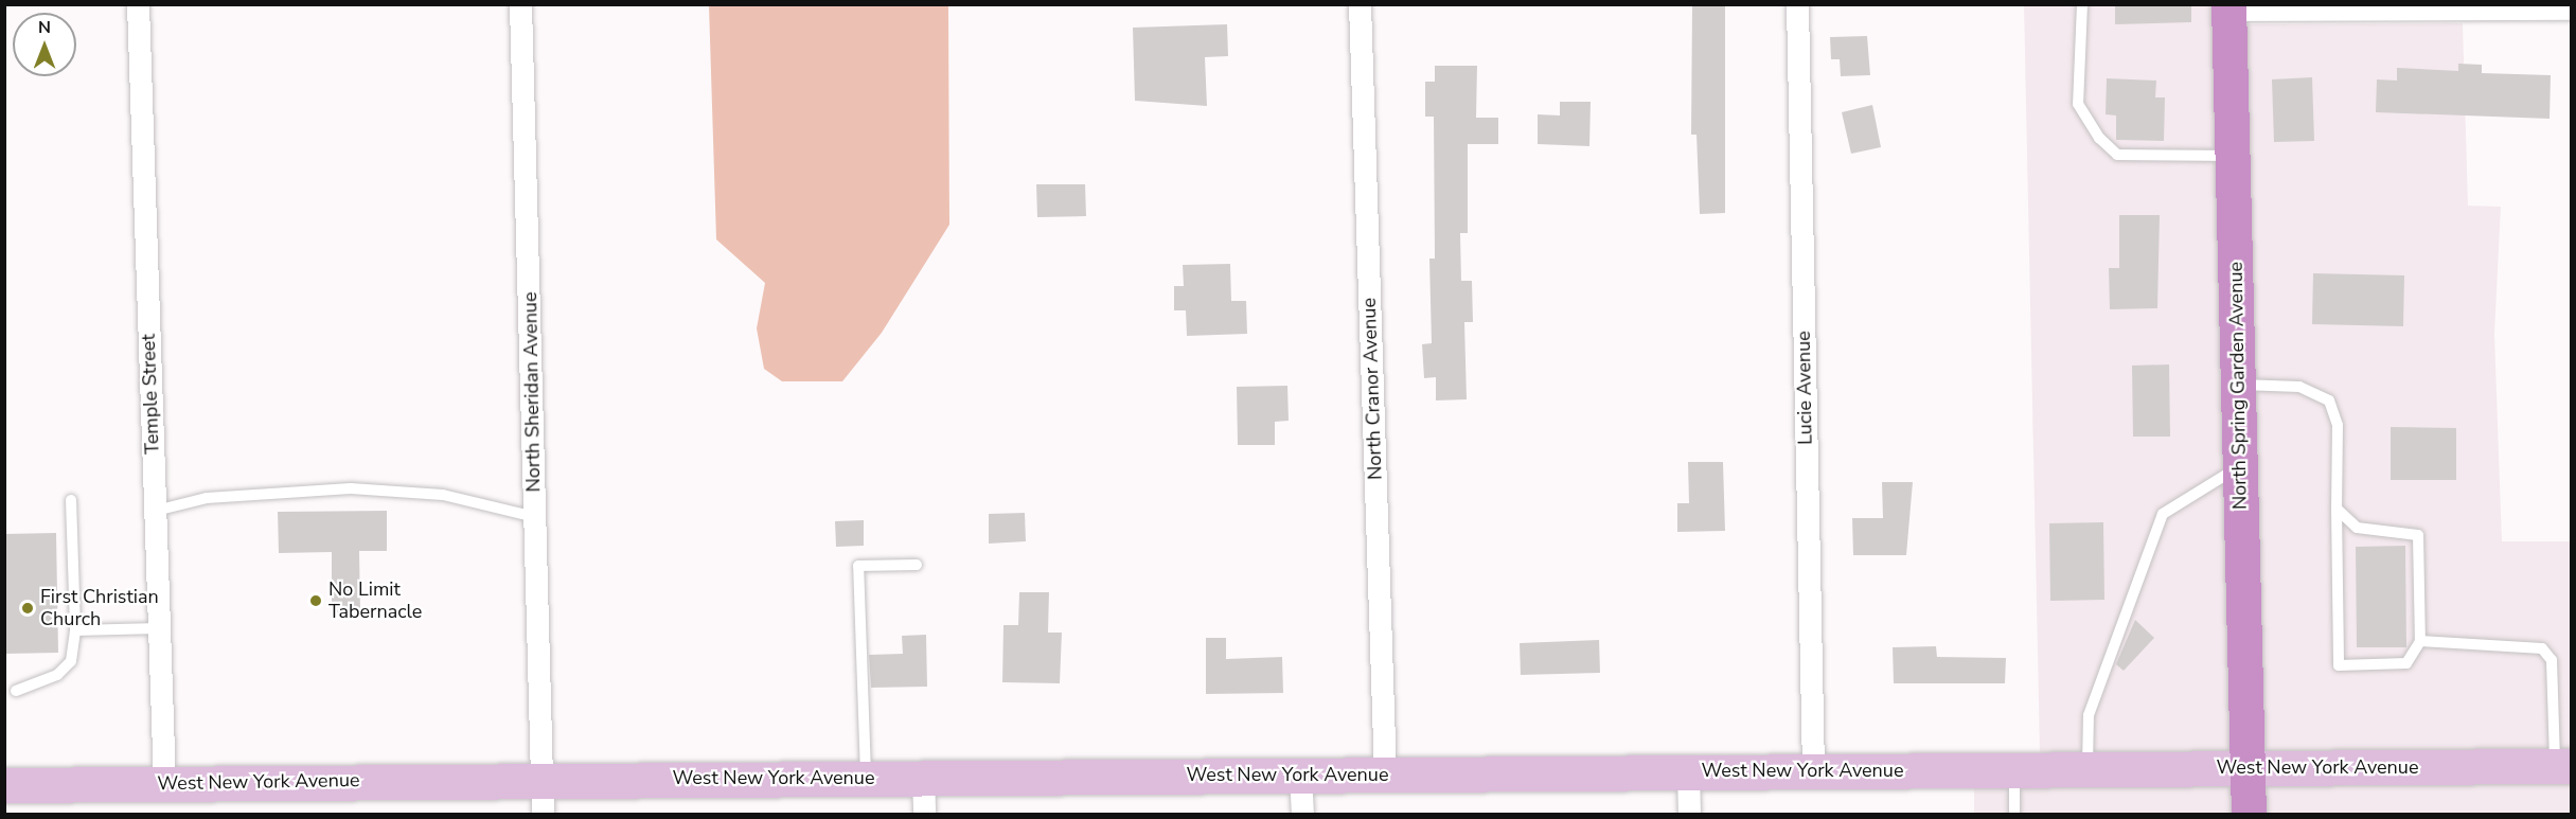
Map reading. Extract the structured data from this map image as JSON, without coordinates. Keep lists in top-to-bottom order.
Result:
{
  "streets": {
    "highway": ["North Spring Garden Avenue"],
    "main road": ["West New York Avenue"],
    "street": [
      "Lucie Avenue",
      "North Cranor Avenue",
      "North Sheridan Avenue",
      "Temple Street"
    ]
  },
  "crossings": [
    ["North Spring Garden Avenue", "West New York Avenue"],
    ["Lucie Avenue", "West New York Avenue"],
    ["North Cranor Avenue", "West New York Avenue"],
    ["North Sheridan Avenue", "West New York Avenue"],
    ["Temple Street", "West New York Avenue"]
  ],
  "places": ["No Limit Tabernacle", "First Christian Church"],
  "north": "top"
}
